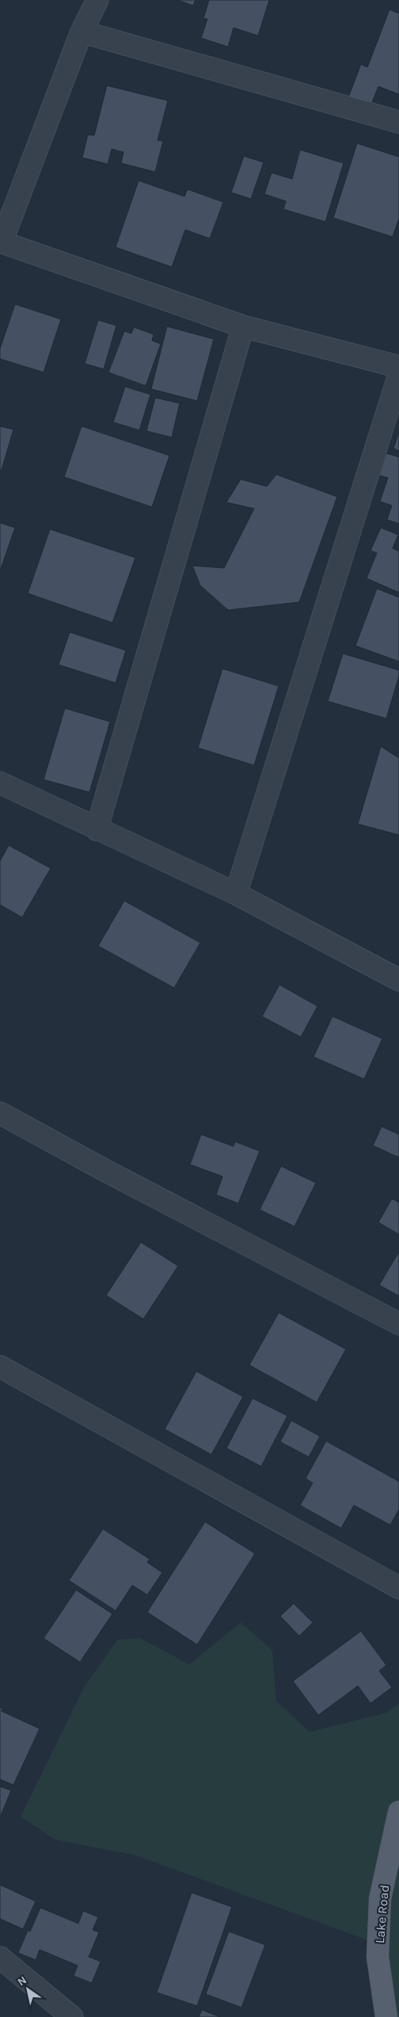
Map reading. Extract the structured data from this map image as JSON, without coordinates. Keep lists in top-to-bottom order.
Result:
{
  "streets": {
    "main road": ["Lake Road"]
  },
  "north": "top left"
}
